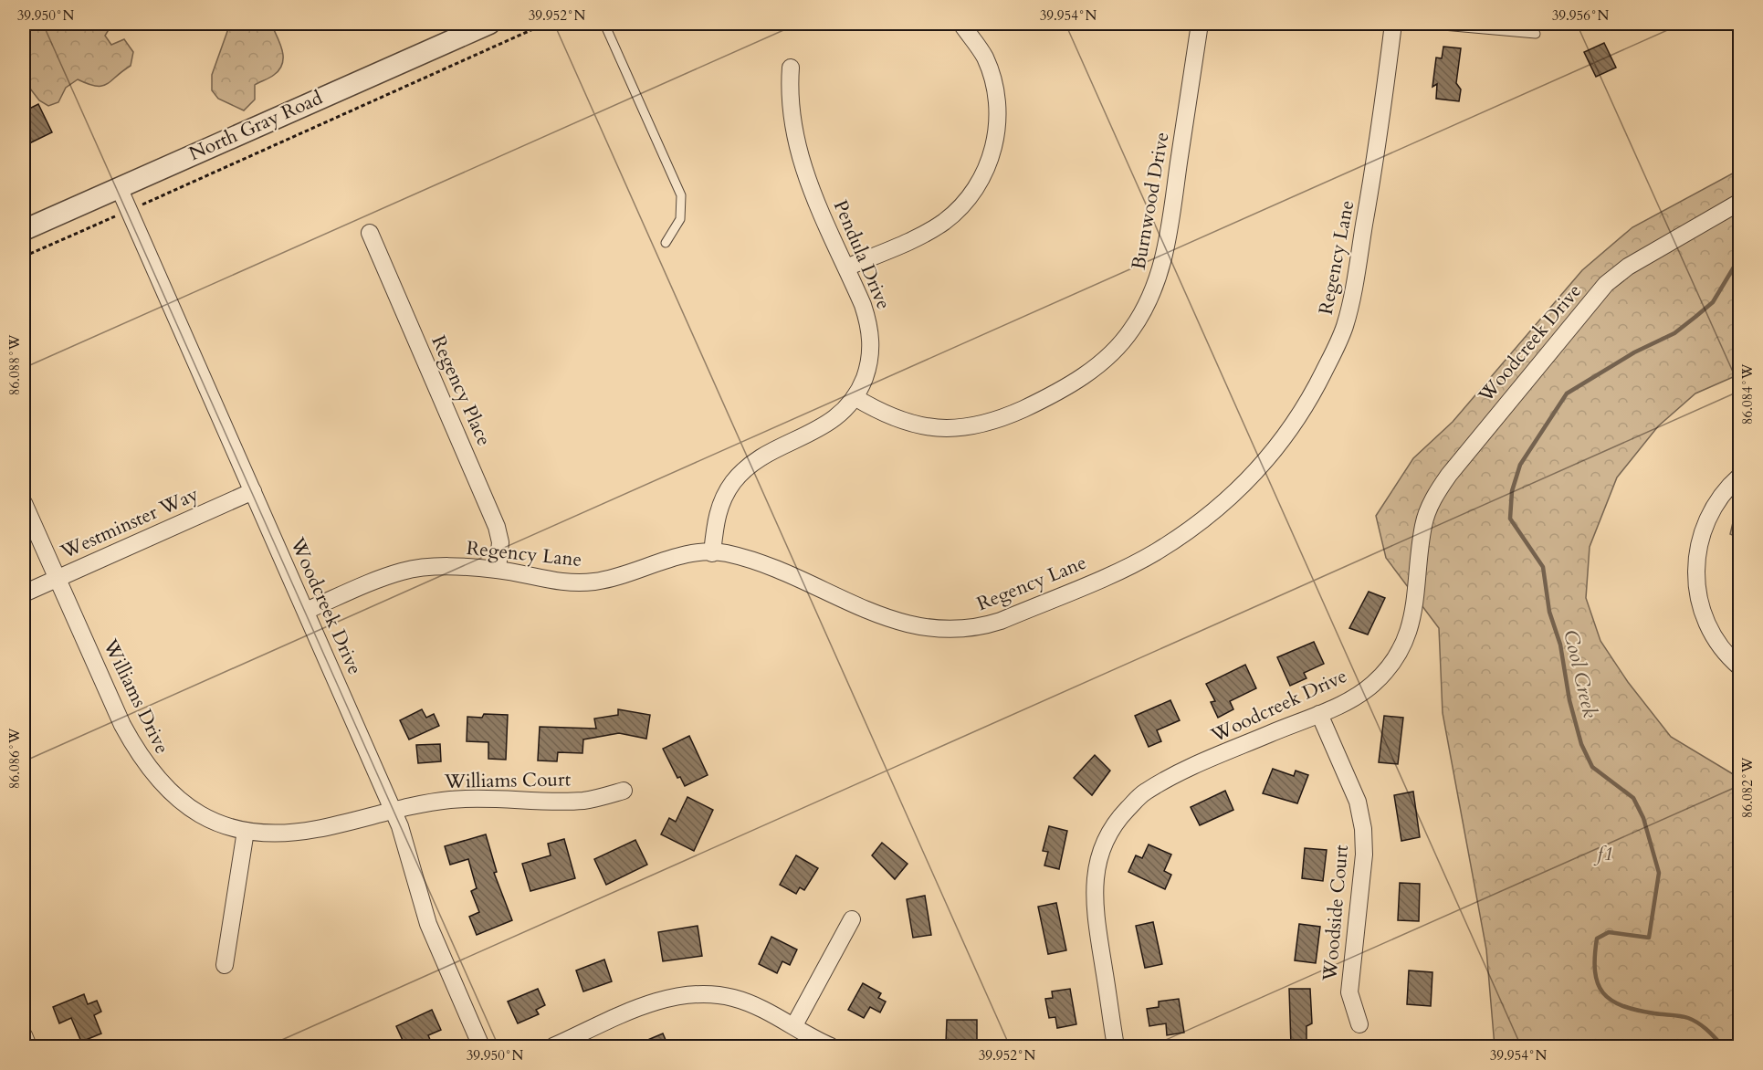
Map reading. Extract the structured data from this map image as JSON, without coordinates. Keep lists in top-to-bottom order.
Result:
{
  "streets": {
    "street": [
      "North Gray Road",
      "Burnwood Drive",
      "Pendula Drive",
      "Regency Lane",
      "Woodcreek Drive",
      "Regency Place",
      "Westminster Way",
      "Williams Drive",
      "Williams Court",
      "Woodside Court"
    ]
  },
  "crossings": [
    ["North Gray Road", "Woodcreek Drive"],
    ["Burnwood Drive", "Pendula Drive"],
    ["Pendula Drive", "Regency Lane"],
    ["Regency Lane", "Woodcreek Drive"],
    ["Regency Lane", "Regency Place"],
    ["Woodcreek Drive", "Westminster Way"],
    ["Woodcreek Drive", "Williams Drive"],
    ["Woodcreek Drive", "Williams Court"],
    ["Woodcreek Drive", "Woodside Court"],
    ["Westminster Way", "Williams Drive"],
    ["Williams Drive", "Williams Court"]
  ],
  "water": ["Cool Creek"],
  "parks": ["f1"],
  "coordinates": [
    "39.950°N",
    "39.952°N",
    "39.954°N",
    "39.956°N",
    "86.088°W",
    "86.084°W",
    "86.086°W",
    "86.082°W"
  ]
}
